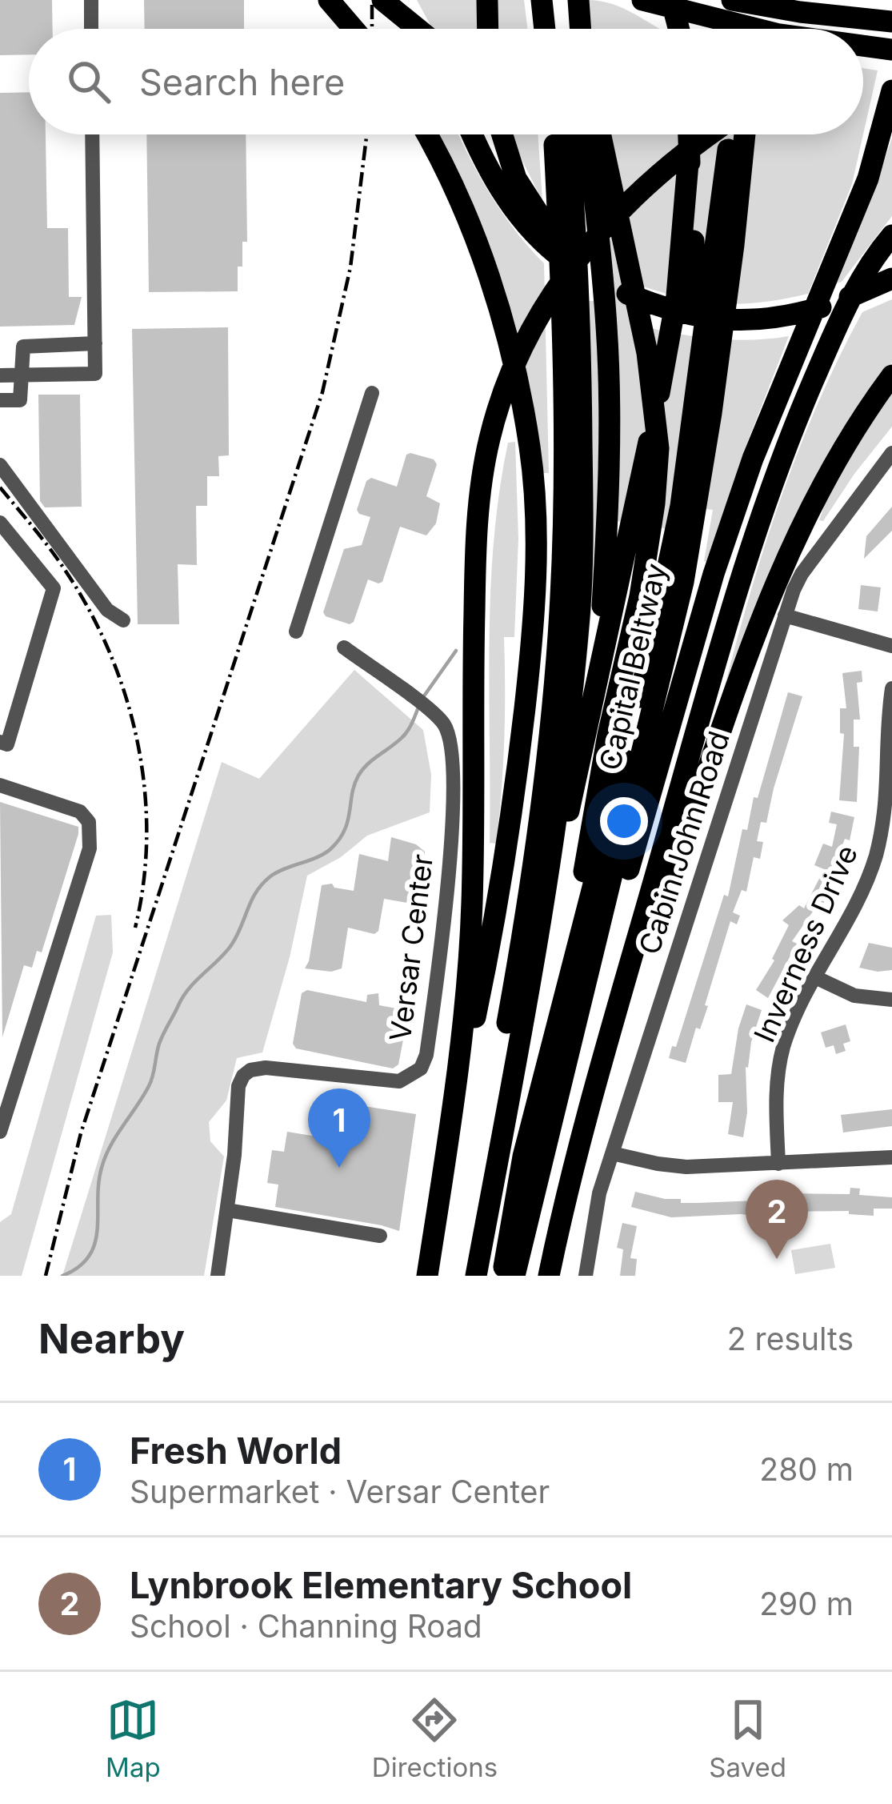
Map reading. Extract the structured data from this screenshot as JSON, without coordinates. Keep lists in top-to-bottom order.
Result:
{
  "streets": {
    "highway": ["Capital Beltway"],
    "street": ["Cabin John Road", "Inverness Drive", "Versar Center"]
  },
  "page": {
    "search": "Search here",
    "pins": ["1", "2"],
    "heading": ["Nearby", "2 results"],
    "list": [
      {
        "mark": "1",
        "name": "Fresh World",
        "note": "Supermarket · Versar Center",
        "value": "280 m"
      },
      {
        "mark": "2",
        "name": "Lynbrook Elementary School",
        "note": "School · Channing Road",
        "value": "290 m"
      }
    ],
    "nav": ["Map", "Directions", "Saved"]
  }
}
